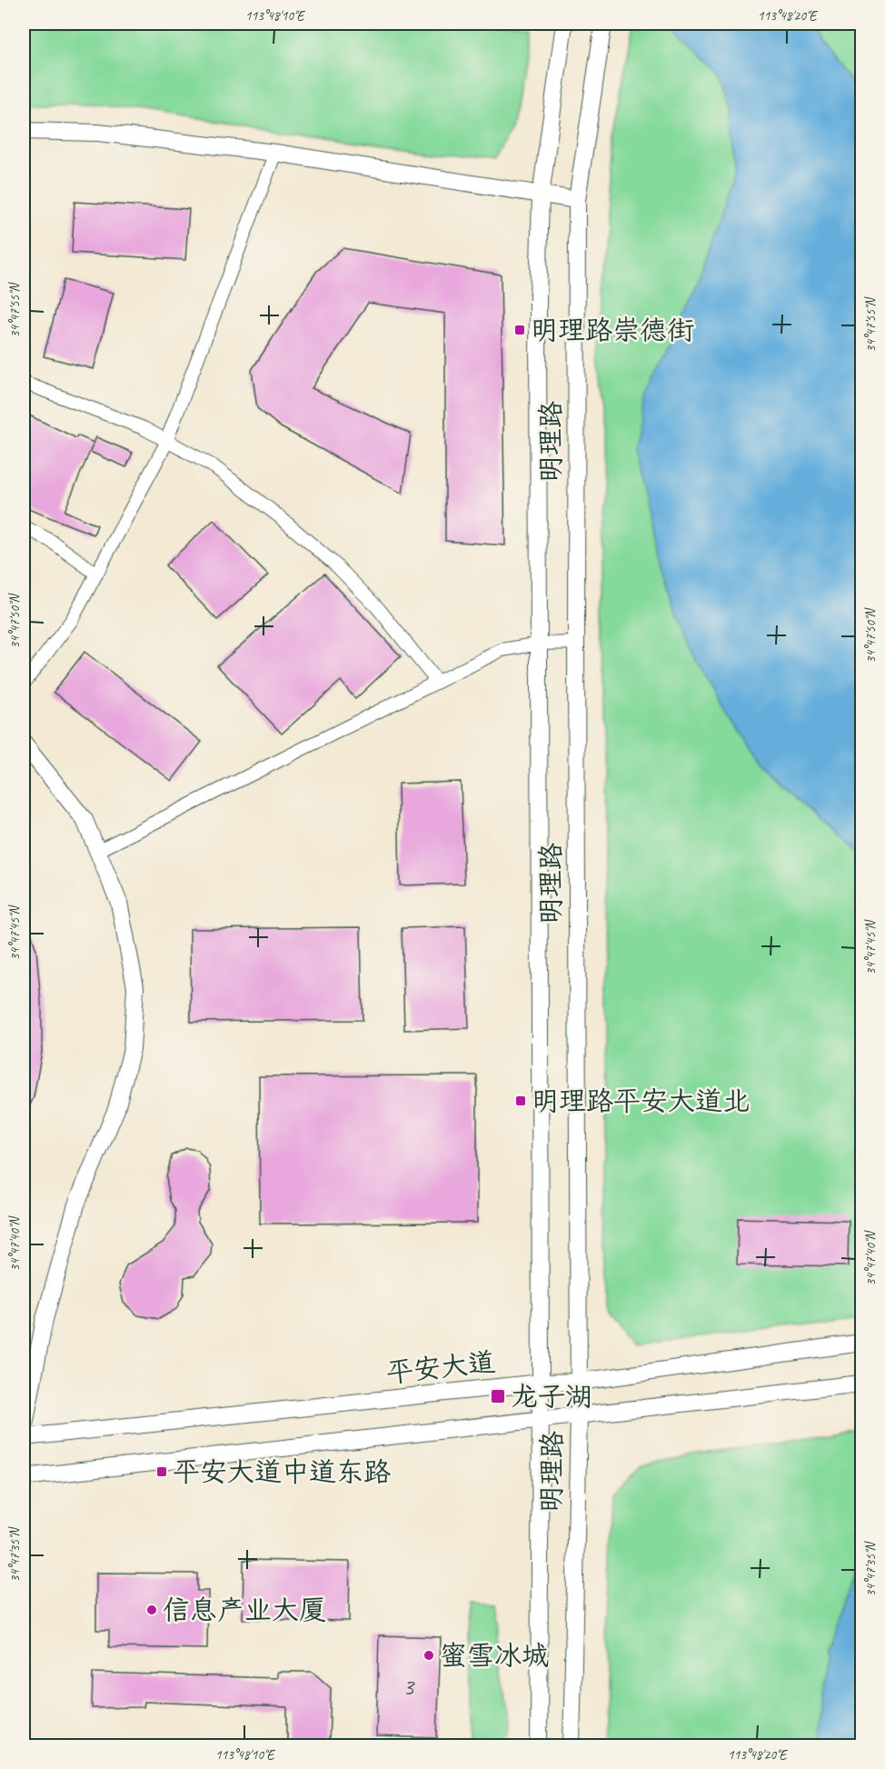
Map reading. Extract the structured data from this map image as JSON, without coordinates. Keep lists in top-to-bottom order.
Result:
{
  "streets": {
    "main road": ["明理路", "平安大道"]
  },
  "crossings": [
    ["明理路", "平安大道"]
  ],
  "places": {
    "transit": [
      "明理路崇德街",
      "明理路平安大道北",
      "龙子湖",
      "平安大道中道东路"
    ],
    "other": ["信息产业大厦", "蜜雪冰城"]
  },
  "house_numbers": ["3"],
  "coordinates": [
    "113°48'10\"E",
    "113°48'20\"E",
    "34°47'55\"N",
    "34°47'50\"N",
    "34°47'45\"N",
    "34°47'40\"N",
    "34°47'35\"N"
  ]
}
